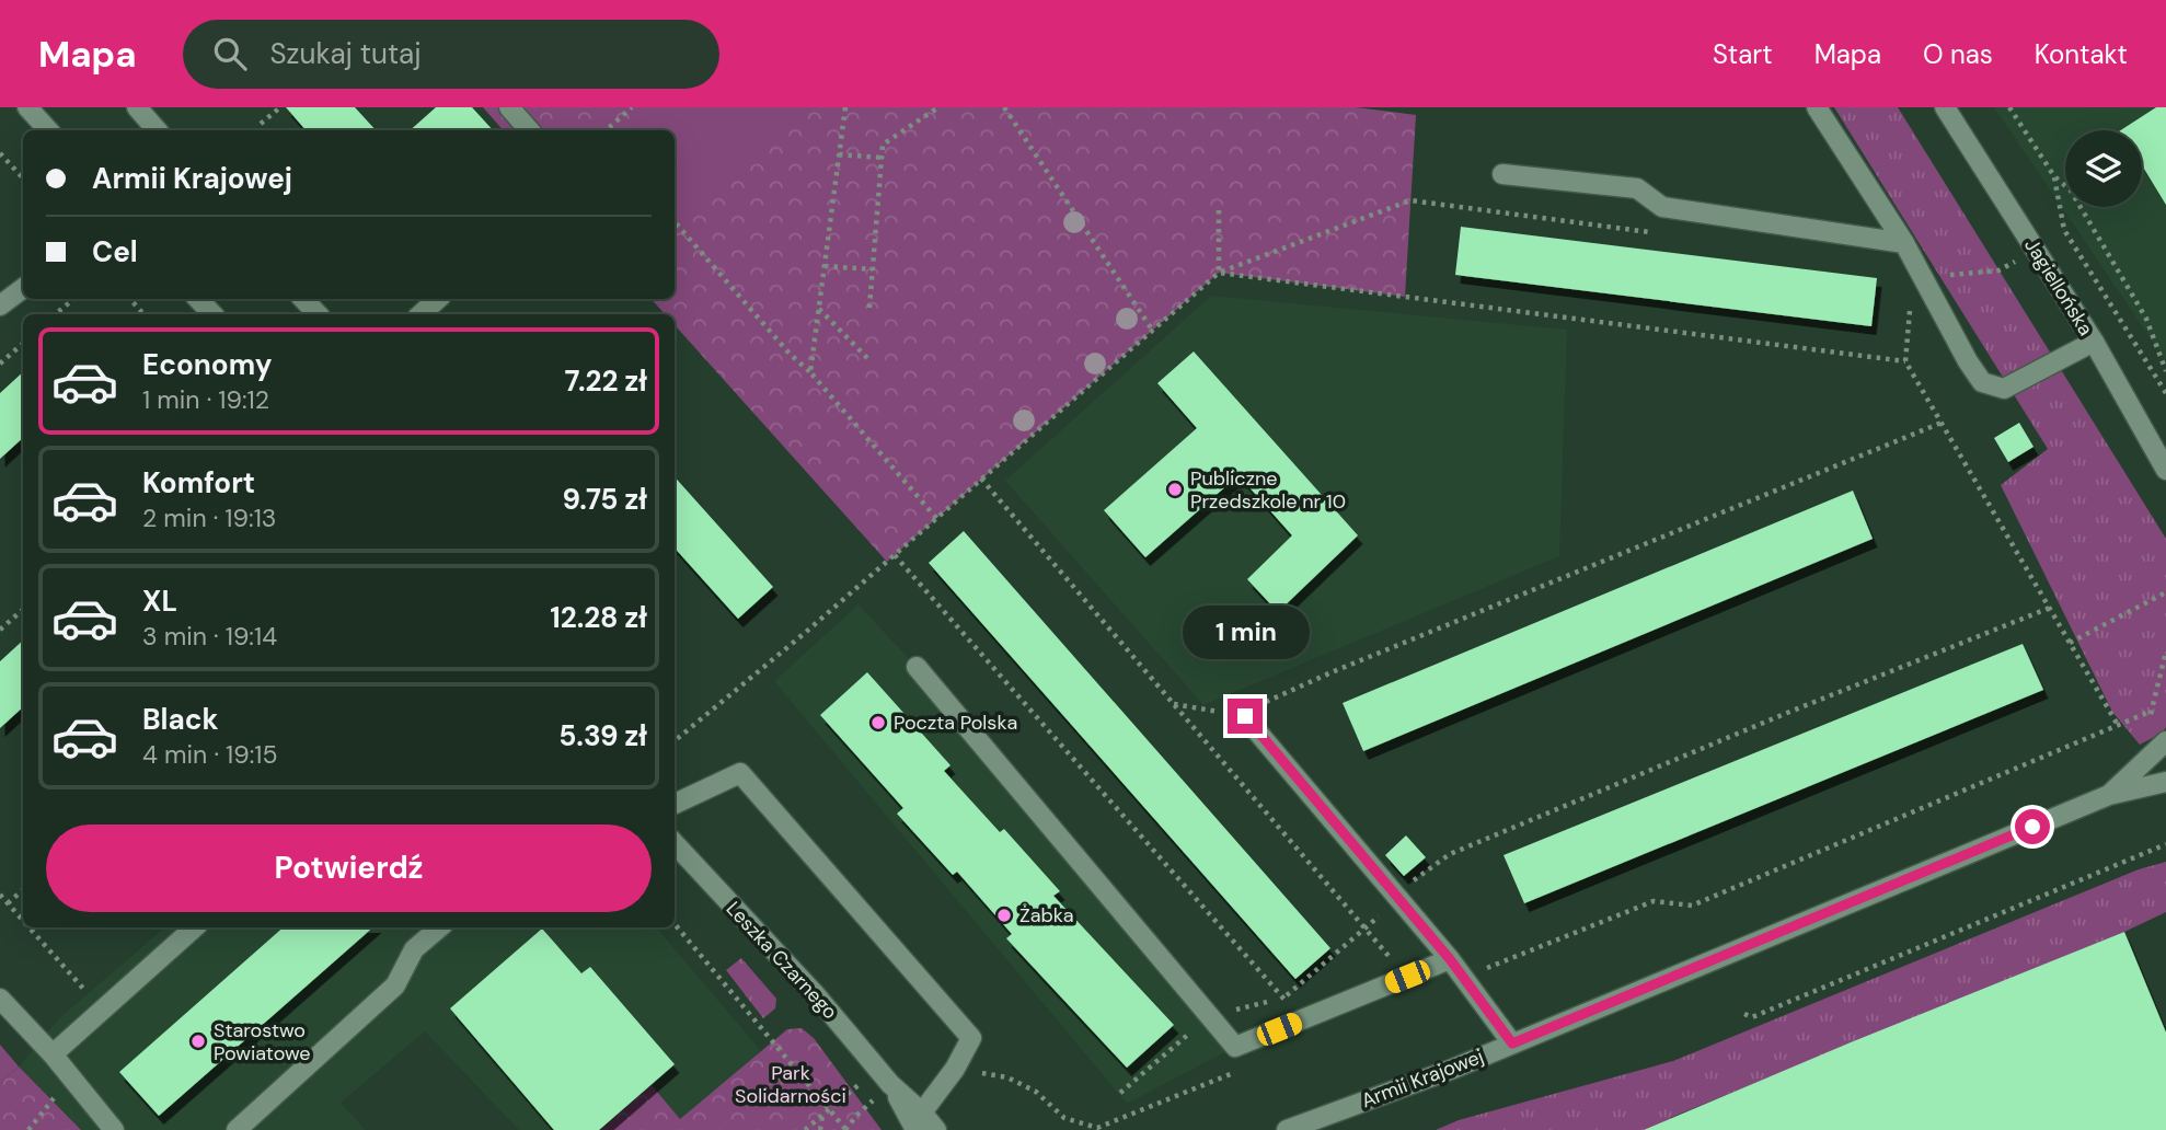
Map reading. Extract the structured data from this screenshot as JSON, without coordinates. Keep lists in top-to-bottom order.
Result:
{
  "streets": {
    "street": ["Jagiellońska", "Leszka Czarnego", "Armii Krajowej"]
  },
  "parks": ["Park Solidarności"],
  "places": [
    "Publiczne Przedszkole nr 10",
    "Poczta Polska",
    "Żabka",
    "Starostwo Powiatowe"
  ],
  "page": {
    "header": "Mapa",
    "search": "Szukaj tutaj",
    "nav": [
      "Start",
      "Mapa",
      "O nas",
      "Kontakt"
    ],
    "banner": ["Armii Krajowej", "Cel"],
    "list": [
      {
        "name": "Economy",
        "note": "1 min · 19:12",
        "value": "7.22 zł"
      },
      {
        "name": "Komfort",
        "note": "2 min · 19:13",
        "value": "9.75 zł"
      },
      {
        "name": "XL",
        "note": "3 min · 19:14",
        "value": "12.28 zł"
      },
      {
        "name": "Black",
        "note": "4 min · 19:15",
        "value": "5.39 zł"
      }
    ],
    "bubble": "1 min",
    "buttons": "Potwierdź"
  }
}
